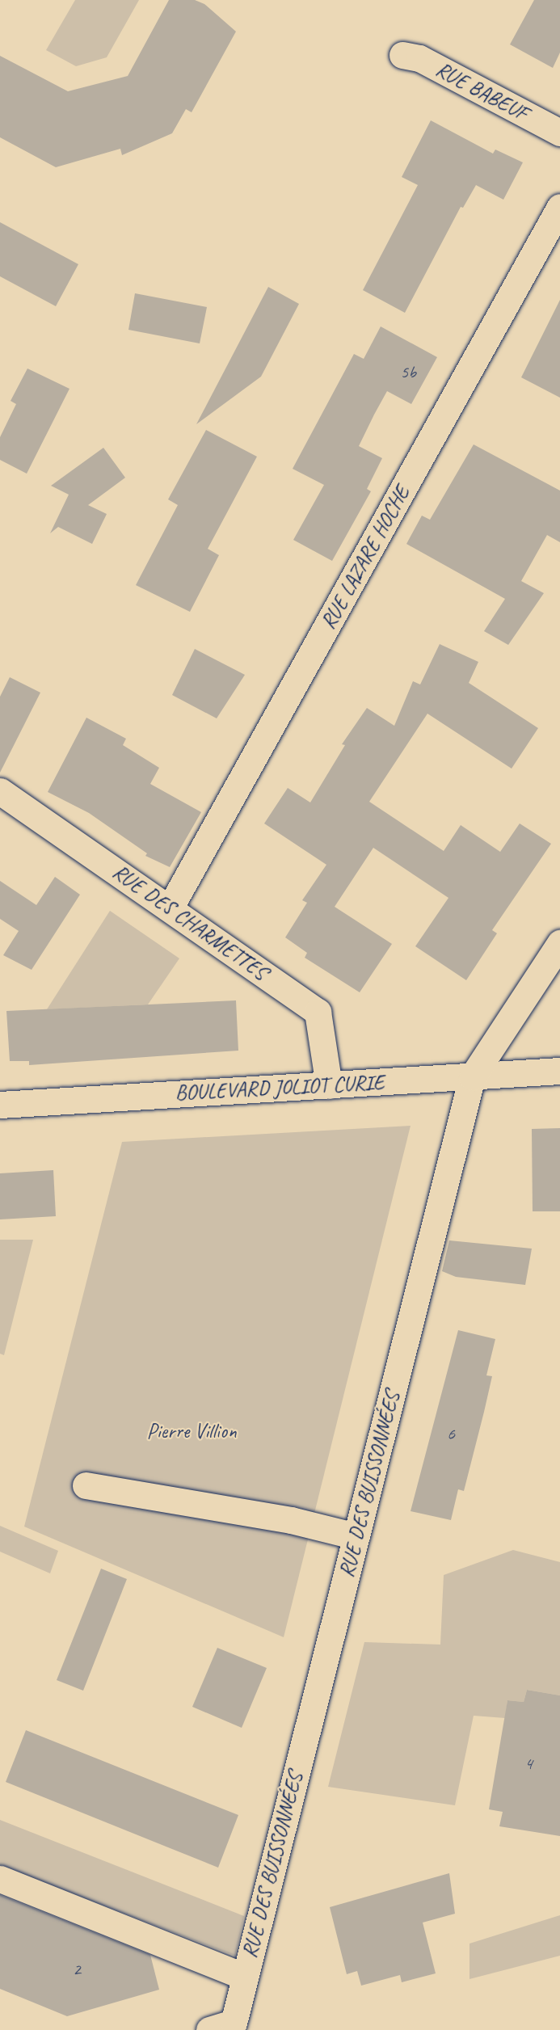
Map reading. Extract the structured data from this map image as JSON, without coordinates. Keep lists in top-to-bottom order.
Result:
{
  "streets": {
    "street": [
      "RUE BABEUF",
      "RUE LAZARE HOCHE",
      "RUE DES CHARMETTES",
      "BOULEVARD JOLIOT CURIE",
      "RUE DES BUISSONNÉES"
    ]
  },
  "crossings": [
    ["RUE LAZARE HOCHE", "RUE DES CHARMETTES"],
    ["RUE DES CHARMETTES", "BOULEVARD JOLIOT CURIE"],
    ["BOULEVARD JOLIOT CURIE", "RUE DES BUISSONNÉES"]
  ],
  "parks": ["Pierre Villion"],
  "house_numbers": [
    "5b",
    "6",
    "4",
    "2"
  ]
}
